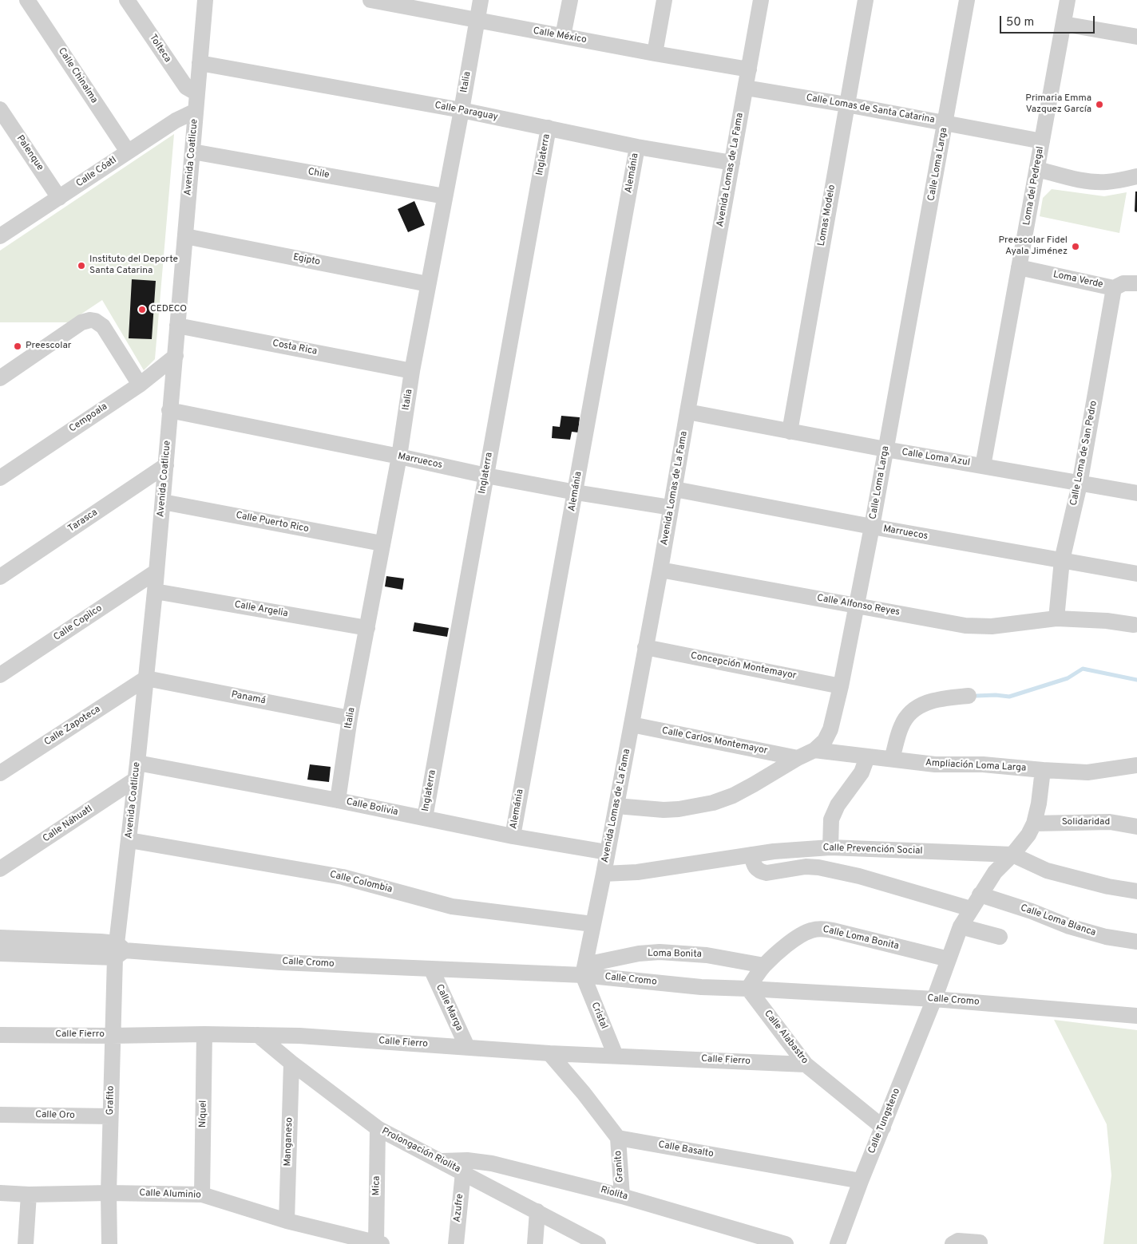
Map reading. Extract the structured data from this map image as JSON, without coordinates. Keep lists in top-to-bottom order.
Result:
{
  "streets": {
    "street": [
      "Calle México",
      "Tolteca",
      "Calle Chinalma",
      "Italia",
      "Calle Lomas de Santa Catarina",
      "Calle Paraguay",
      "Palenque",
      "Inglaterra",
      "Avenida Coatlicue",
      "Calle Loma Larga",
      "Avenida Lomas de La Fama",
      "Calle Cóatl",
      "Alemánia",
      "Chile",
      "Loma del Pedregal",
      "Lomas Modelo",
      "Egipto",
      "Loma Verde",
      "Costa Rica",
      "Cempoala",
      "Calle Loma de San Pedro",
      "Calle Loma Azul",
      "Marruecos",
      "Tarasca",
      "Calle Puerto Rico",
      "Calle Alfonso Reyes",
      "Calle Argelia",
      "Calle Copilco",
      "Concepción Montemayor",
      "Panamá",
      "Calle Zapoteca",
      "Calle Carlos Montemayor",
      "Ampliación Loma Larga",
      "Calle Bolivia",
      "Solidaridad",
      "Calle Náhuatl",
      "Calle Prevención Social",
      "Calle Colombia",
      "Calle Loma Blanca",
      "Calle Loma Bonita",
      "Loma Bonita",
      "Calle Cromo",
      "Calle Marga",
      "Cristal",
      "Calle Fierro",
      "Calle Alabastro",
      "Grafito",
      "Níquel",
      "Calle Oro",
      "Calle Tungsteno",
      "Manganeso",
      "Calle Basalto",
      "Prolongación Riolita",
      "Granito",
      "Mica",
      "Riolita",
      "Calle Aluminio",
      "Azufre"
    ]
  },
  "crossings": [
    ["Calle México", "Italia"],
    ["Calle México", "Avenida Lomas de La Fama"],
    ["Tolteca", "Avenida Coatlicue"],
    ["Calle Chinalma", "Calle Cóatl"],
    ["Italia", "Calle Paraguay"],
    ["Italia", "Chile"],
    ["Italia", "Egipto"],
    ["Italia", "Costa Rica"],
    ["Italia", "Marruecos"],
    ["Italia", "Calle Puerto Rico"],
    ["Italia", "Calle Argelia"],
    ["Italia", "Panamá"],
    ["Italia", "Calle Bolivia"],
    ["Calle Lomas de Santa Catarina", "Calle Loma Larga"],
    ["Calle Lomas de Santa Catarina", "Avenida Lomas de La Fama"],
    ["Calle Lomas de Santa Catarina", "Loma del Pedregal"],
    ["Calle Lomas de Santa Catarina", "Lomas Modelo"],
    ["Calle Paraguay", "Inglaterra"],
    ["Calle Paraguay", "Avenida Coatlicue"],
    ["Calle Paraguay", "Avenida Lomas de La Fama"],
    ["Calle Paraguay", "Alemánia"],
    ["Palenque", "Calle Cóatl"],
    ["Inglaterra", "Marruecos"],
    ["Inglaterra", "Calle Bolivia"],
    ["Avenida Coatlicue", "Calle Cóatl"],
    ["Avenida Coatlicue", "Chile"],
    ["Avenida Coatlicue", "Egipto"],
    ["Avenida Coatlicue", "Costa Rica"],
    ["Avenida Coatlicue", "Cempoala"],
    ["Avenida Coatlicue", "Marruecos"],
    ["Avenida Coatlicue", "Tarasca"],
    ["Avenida Coatlicue", "Calle Puerto Rico"],
    ["Avenida Coatlicue", "Calle Argelia"],
    ["Avenida Coatlicue", "Calle Copilco"],
    ["Avenida Coatlicue", "Panamá"],
    ["Avenida Coatlicue", "Calle Zapoteca"],
    ["Avenida Coatlicue", "Calle Bolivia"],
    ["Avenida Coatlicue", "Calle Náhuatl"],
    ["Avenida Coatlicue", "Calle Colombia"],
    ["Avenida Coatlicue", "Calle Cromo"],
    ["Avenida Coatlicue", "Grafito"],
    ["Calle Loma Larga", "Avenida Lomas de La Fama"],
    ["Calle Loma Larga", "Calle Loma Azul"],
    ["Calle Loma Larga", "Marruecos"],
    ["Calle Loma Larga", "Calle Alfonso Reyes"],
    ["Calle Loma Larga", "Concepción Montemayor"],
    ["Calle Loma Larga", "Calle Carlos Montemayor"],
    ["Calle Loma Larga", "Ampliación Loma Larga"],
    ["Avenida Lomas de La Fama", "Calle Loma Azul"],
    ["Avenida Lomas de La Fama", "Marruecos"],
    ["Avenida Lomas de La Fama", "Calle Alfonso Reyes"],
    ["Avenida Lomas de La Fama", "Concepción Montemayor"],
    ["Avenida Lomas de La Fama", "Calle Carlos Montemayor"],
    ["Avenida Lomas de La Fama", "Calle Bolivia"],
    ["Avenida Lomas de La Fama", "Calle Prevención Social"],
    ["Avenida Lomas de La Fama", "Calle Colombia"],
    ["Avenida Lomas de La Fama", "Loma Bonita"],
    ["Avenida Lomas de La Fama", "Calle Cromo"],
    ["Avenida Lomas de La Fama", "Cristal"],
    ["Alemánia", "Marruecos"],
    ["Alemánia", "Calle Bolivia"],
    ["Loma del Pedregal", "Loma Verde"],
    ["Loma del Pedregal", "Calle Loma Azul"],
    ["Lomas Modelo", "Calle Loma Azul"],
    ["Loma Verde", "Calle Loma de San Pedro"],
    ["Calle Loma de San Pedro", "Calle Loma Azul"],
    ["Calle Loma de San Pedro", "Marruecos"],
    ["Calle Loma de San Pedro", "Calle Alfonso Reyes"],
    ["Panamá", "Calle Zapoteca"],
    ["Calle Loma Bonita", "Loma Bonita"],
    ["Calle Loma Bonita", "Calle Cromo"],
    ["Calle Loma Bonita", "Calle Alabastro"],
    ["Loma Bonita", "Calle Cromo"],
    ["Loma Bonita", "Cristal"],
    ["Calle Cromo", "Calle Marga"],
    ["Calle Cromo", "Cristal"],
    ["Calle Cromo", "Calle Alabastro"],
    ["Calle Cromo", "Grafito"],
    ["Calle Cromo", "Calle Tungsteno"],
    ["Calle Marga", "Calle Fierro"],
    ["Cristal", "Calle Fierro"],
    ["Calle Fierro", "Calle Alabastro"],
    ["Calle Fierro", "Grafito"],
    ["Calle Fierro", "Níquel"],
    ["Calle Fierro", "Prolongación Riolita"],
    ["Calle Alabastro", "Calle Tungsteno"],
    ["Grafito", "Calle Oro"],
    ["Grafito", "Calle Aluminio"],
    ["Níquel", "Calle Aluminio"],
    ["Calle Tungsteno", "Calle Basalto"],
    ["Manganeso", "Prolongación Riolita"],
    ["Manganeso", "Calle Aluminio"],
    ["Calle Basalto", "Granito"],
    ["Prolongación Riolita", "Mica"],
    ["Prolongación Riolita", "Riolita"],
    ["Prolongación Riolita", "Azufre"],
    ["Granito", "Riolita"],
    ["Mica", "Calle Aluminio"]
  ],
  "places": [
    "Primaria Emma Vazquez García",
    "Preescolar Fidel Ayala Jiménez",
    "Instituto del Deporte Santa Catarina",
    "CEDECO",
    "Preescolar"
  ],
  "scale_bar": "50 m"
}
